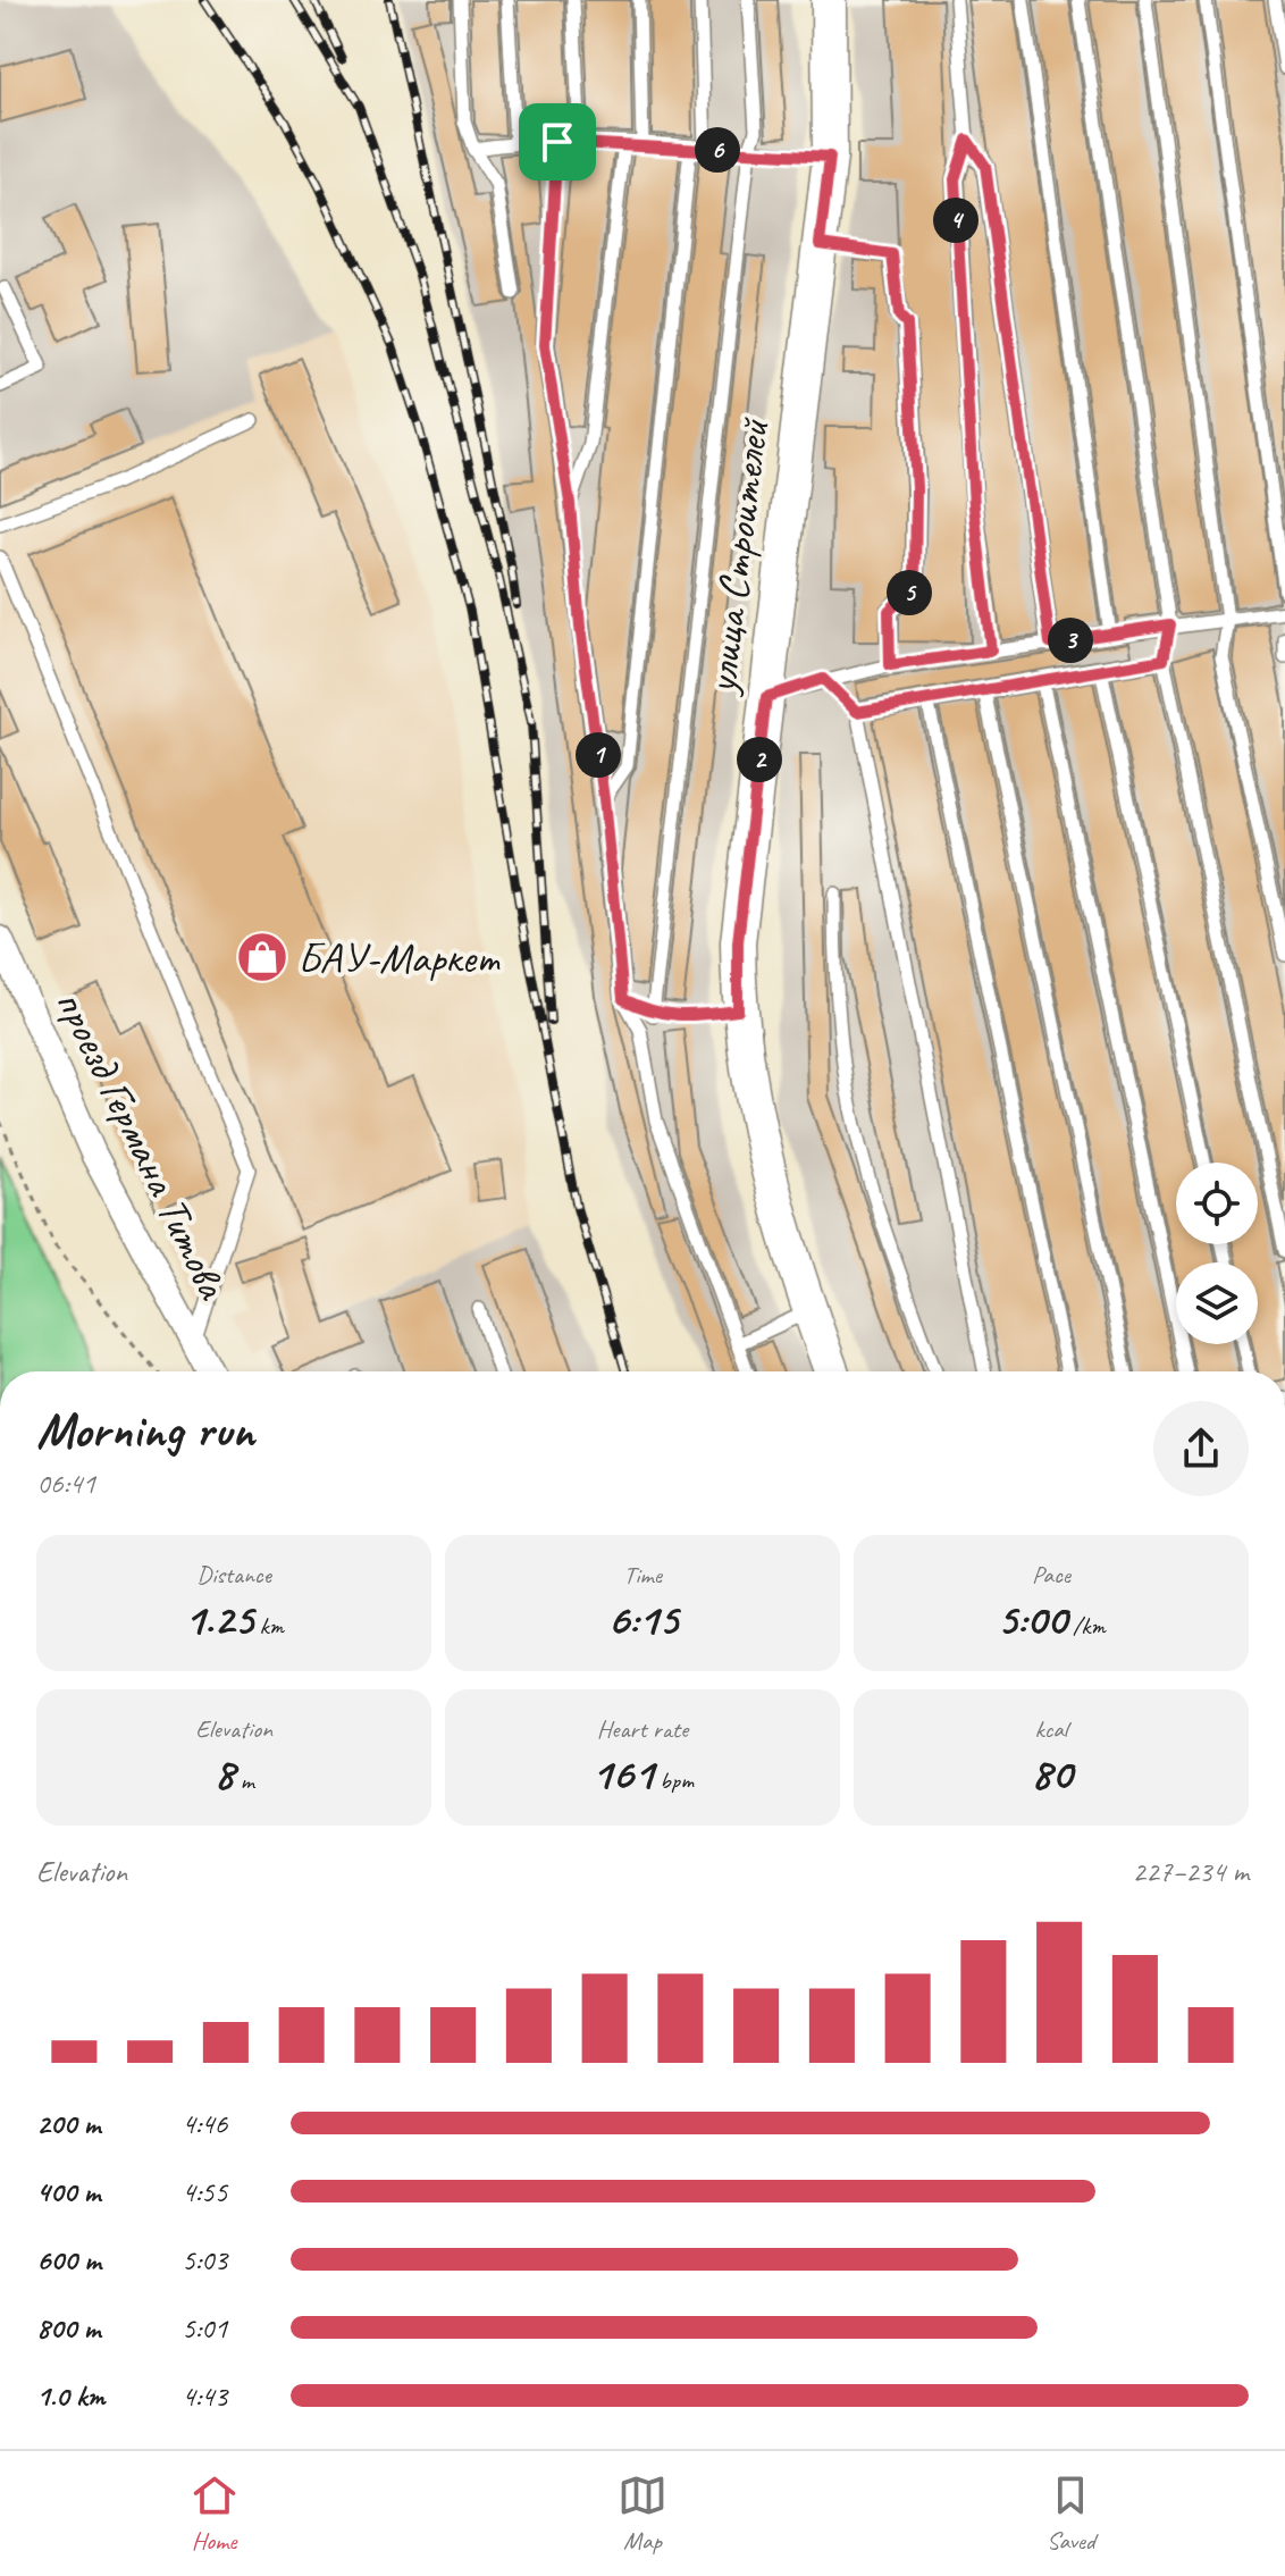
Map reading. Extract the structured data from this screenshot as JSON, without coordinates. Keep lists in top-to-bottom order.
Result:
{
  "streets": {
    "main road": ["улица Строителей"],
    "street": ["проезд Германа Титова"]
  },
  "places": {
    "shop": ["БАУ-Маркет"]
  },
  "page": {
    "pins": [
      "6",
      "4",
      "5",
      "3",
      "1",
      "2"
    ],
    "heading": ["Morning run", "06:41"],
    "stats": [
      ["Distance", "1.25 km"],
      ["Time", "6:15"],
      ["Pace", "5:00 /km"],
      ["Elevation", "8 m"],
      ["Heart rate", "161 bpm"],
      ["kcal", "80"]
    ],
    "chart": ["Elevation", "227–234 m"],
    "list": [
      {
        "name": "200 m",
        "note": "4:46"
      },
      {
        "name": "400 m",
        "note": "4:55"
      },
      {
        "name": "600 m",
        "note": "5:03"
      },
      {
        "name": "800 m",
        "note": "5:01"
      },
      {
        "name": "1.0 km",
        "note": "4:43"
      }
    ],
    "tabs": ["Home", "Map", "Saved"]
  }
}
